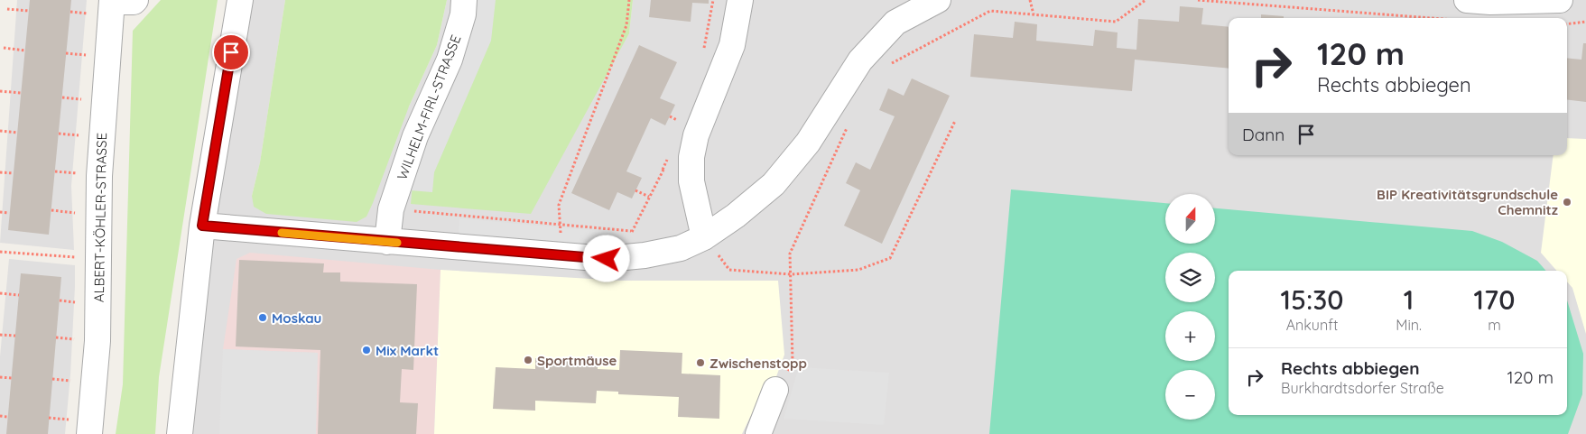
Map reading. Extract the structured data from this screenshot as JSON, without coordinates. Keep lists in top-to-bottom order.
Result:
{
  "streets": {
    "street": ["WILHELM-FIRL-STRASSE", "ALBERT-KÖHLER-STRASSE"]
  },
  "places": [
    "BIP Kreativitätsgrundschule Chemnitz",
    "Moskau",
    "Mix Markt",
    "Sportmäuse",
    "Zwischenstopp"
  ],
  "north": "top",
  "page": {
    "turn": ["120 m", "Rechts abbiegen"],
    "then": "Dann",
    "map_buttons": ["+", "−"],
    "eta": [
      "15:30",
      "Ankunft",
      "1",
      "Min.",
      "170",
      "m"
    ],
    "list": [
      {
        "name": "Rechts abbiegen",
        "note": "Burkhardtsdorfer Straße",
        "value": "120 m"
      }
    ]
  }
}
